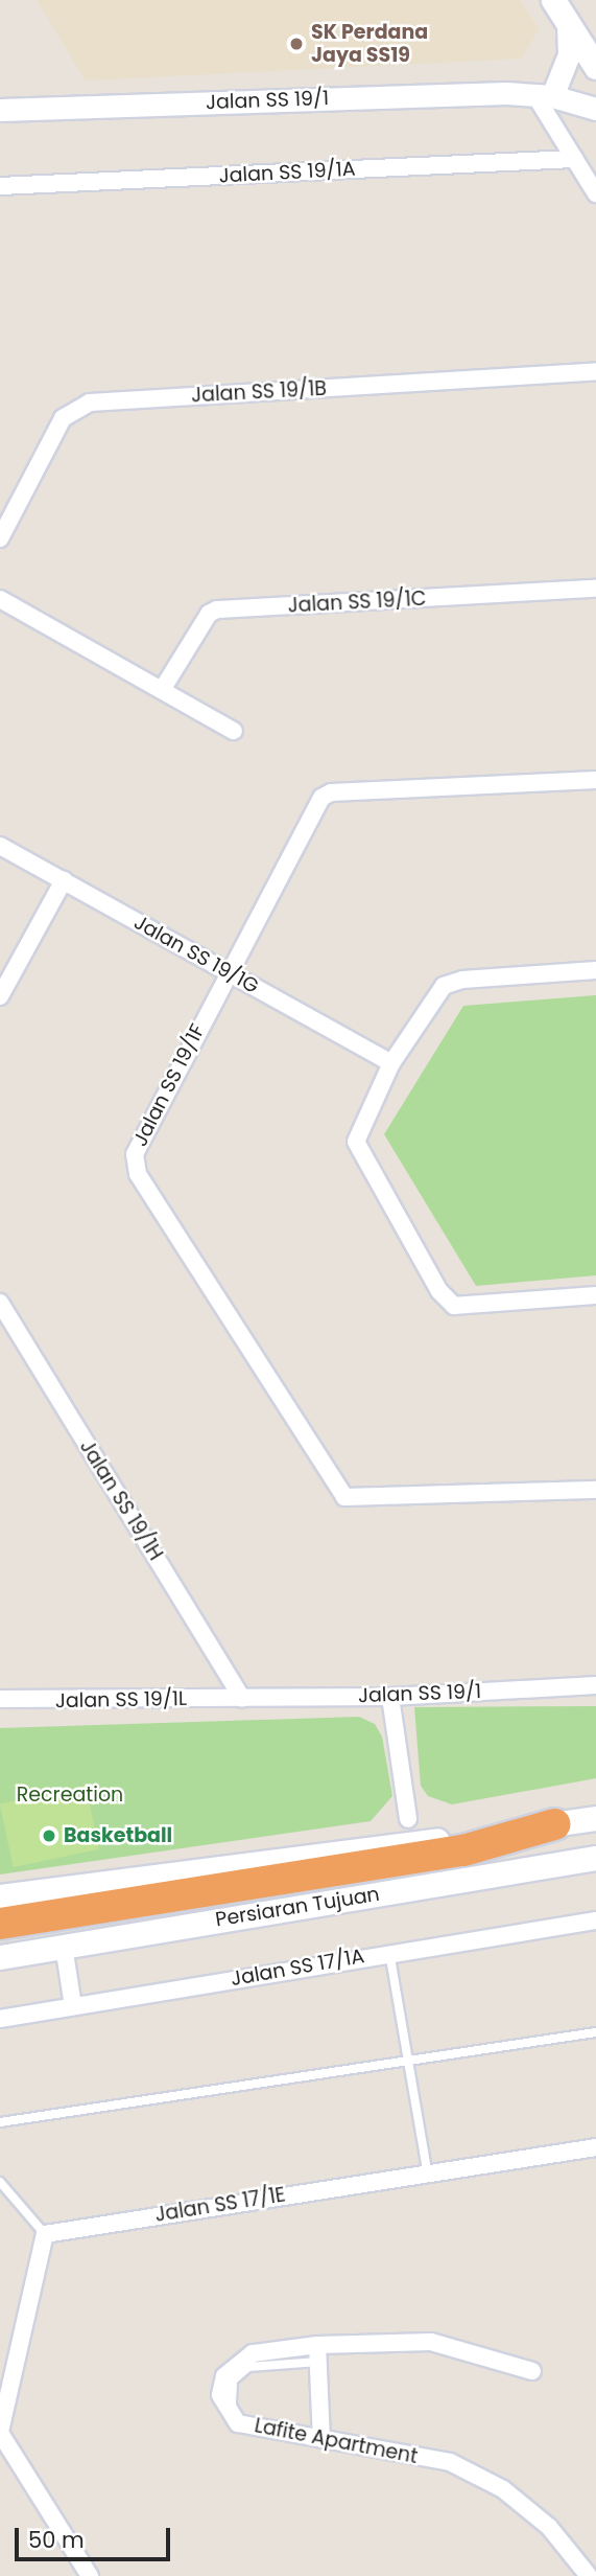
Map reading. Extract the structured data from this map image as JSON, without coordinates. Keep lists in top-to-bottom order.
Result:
{
  "streets": {
    "main road": ["Persiaran Tujuan"],
    "street": [
      "Jalan SS 19/1",
      "Jalan SS 19/1A",
      "Jalan SS 19/1B",
      "Jalan SS 19/1C",
      "Jalan SS 19/1G",
      "Jalan SS 19/1F",
      "Jalan SS 19/1H",
      "Jalan SS 19/1L",
      "Jalan SS 17/1A",
      "Jalan SS 17/1E",
      "Lafite Apartment"
    ]
  },
  "crossings": [
    ["Jalan SS 19/1", "Jalan SS 19/1H"],
    ["Jalan SS 19/1", "Jalan SS 19/1L"],
    ["Jalan SS 19/1G", "Jalan SS 19/1F"],
    ["Jalan SS 19/1H", "Jalan SS 19/1L"]
  ],
  "parks": ["Recreation"],
  "places": ["SK Perdana Jaya SS19", "Basketball"],
  "scale_bar": "50 m"
}
